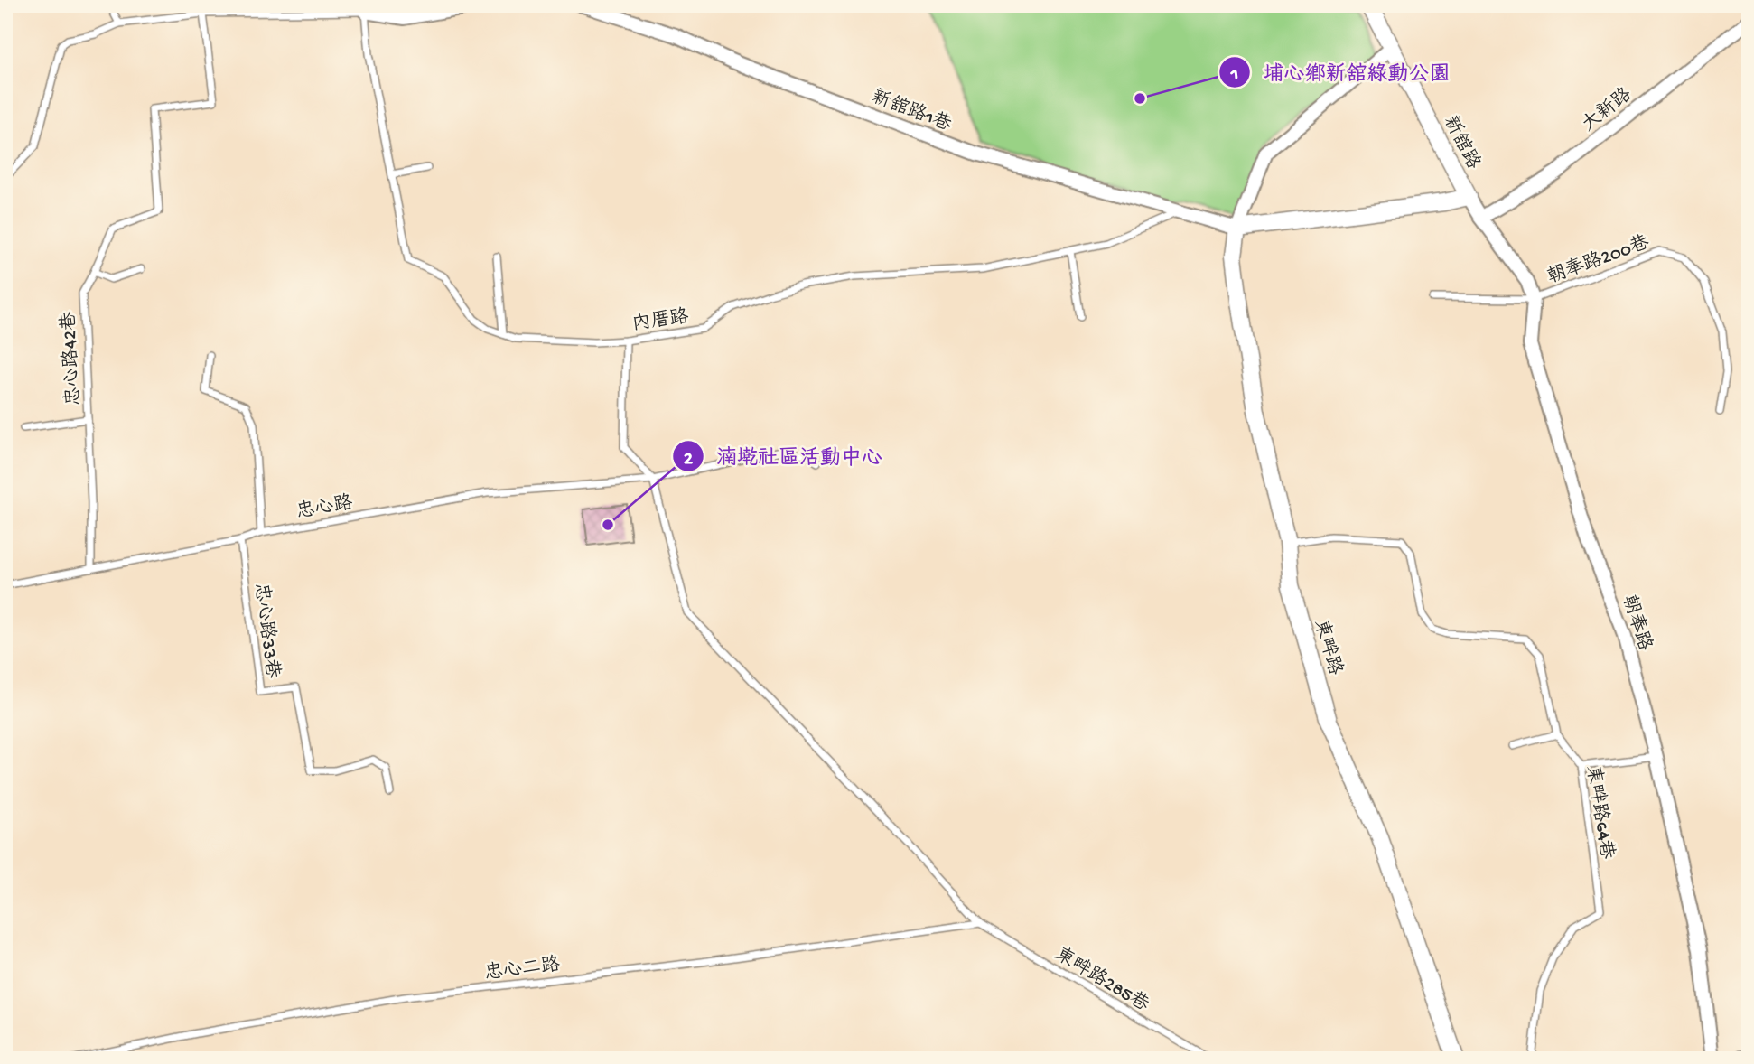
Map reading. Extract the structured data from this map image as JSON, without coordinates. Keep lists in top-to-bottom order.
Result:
{
  "streets": {
    "street": [
      "大新路",
      "新舘路1巷",
      "新舘路",
      "朝奉路",
      "東畔路"
    ],
    "lane": [
      "朝奉路200巷",
      "內厝路",
      "忠心路42巷",
      "忠心路",
      "忠心路33巷",
      "東畔路64巷",
      "忠心二路",
      "東畔路285巷"
    ]
  },
  "crossings": [
    ["新舘路1巷", "內厝路"],
    ["新舘路1巷", "東畔路"],
    ["朝奉路200巷", "朝奉路"],
    ["忠心路42巷", "忠心路"],
    ["忠心路", "忠心路33巷"],
    ["忠心路", "東畔路285巷"],
    ["東畔路", "東畔路64巷"],
    ["忠心二路", "東畔路285巷"]
  ],
  "places": ["埔心鄉新舘綠動公園", "湳墘社區活動中心"]
}
